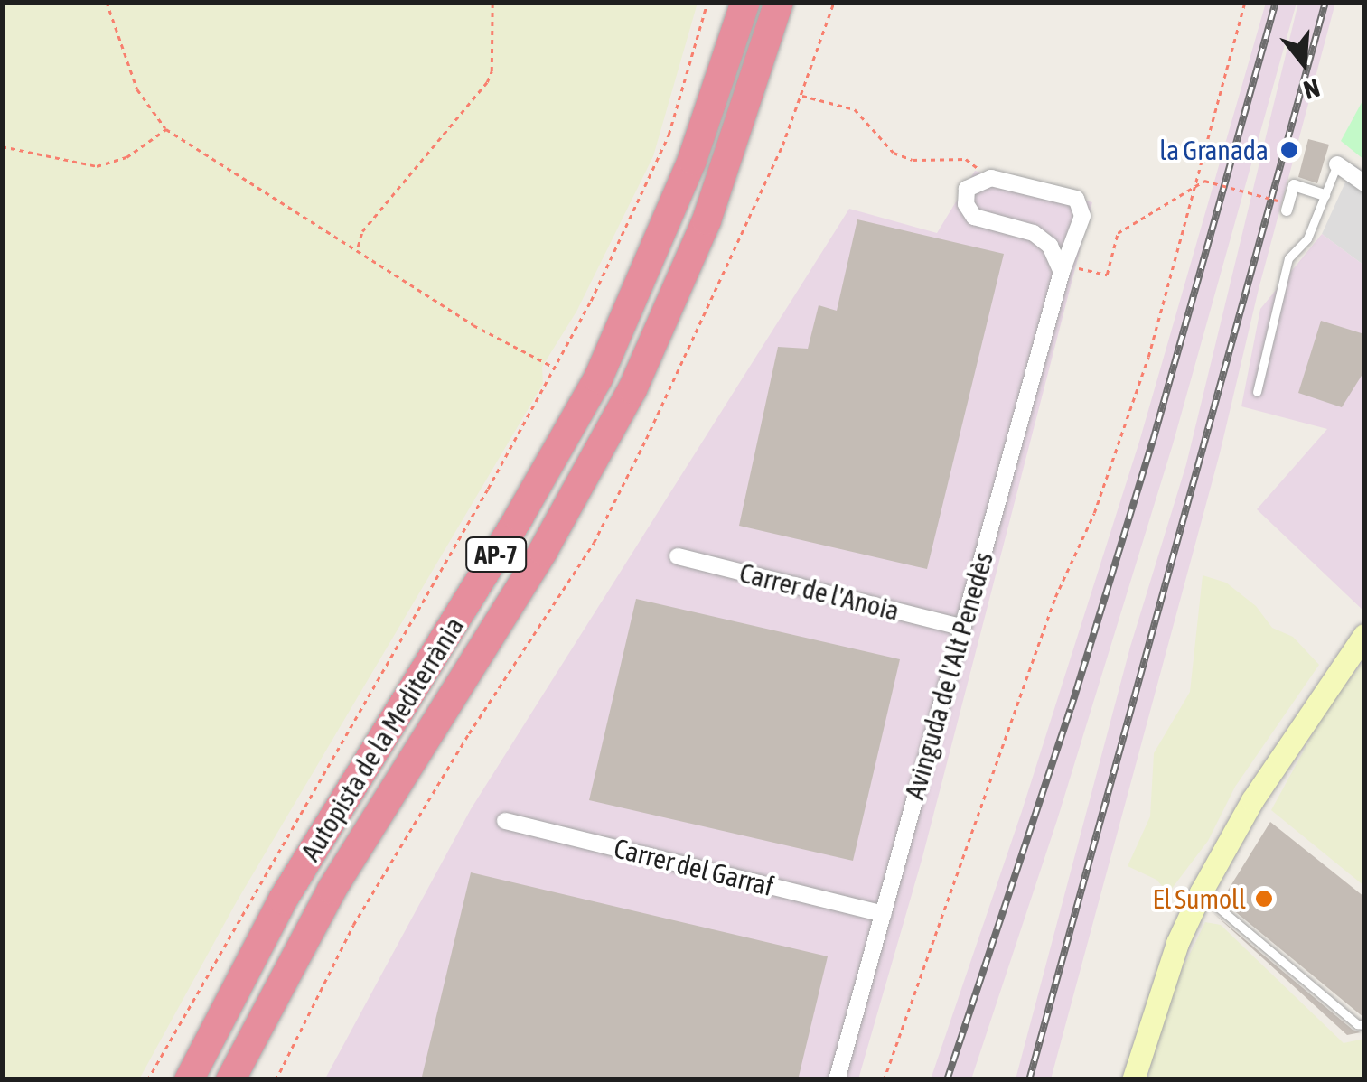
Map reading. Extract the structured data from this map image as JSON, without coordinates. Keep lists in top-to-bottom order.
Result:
{
  "streets": {
    "highway": ["AP-7", "Autopista de la Mediterrània"],
    "street": ["Carrer de l'Anoia", "Avinguda de l'Alt Penedès", "Carrer del Garraf"]
  },
  "crossings": [
    ["Carrer de l'Anoia", "Avinguda de l'Alt Penedès"],
    ["Avinguda de l'Alt Penedès", "Carrer del Garraf"]
  ],
  "places": ["la Granada", "El Sumoll"],
  "north": "bottom"
}
